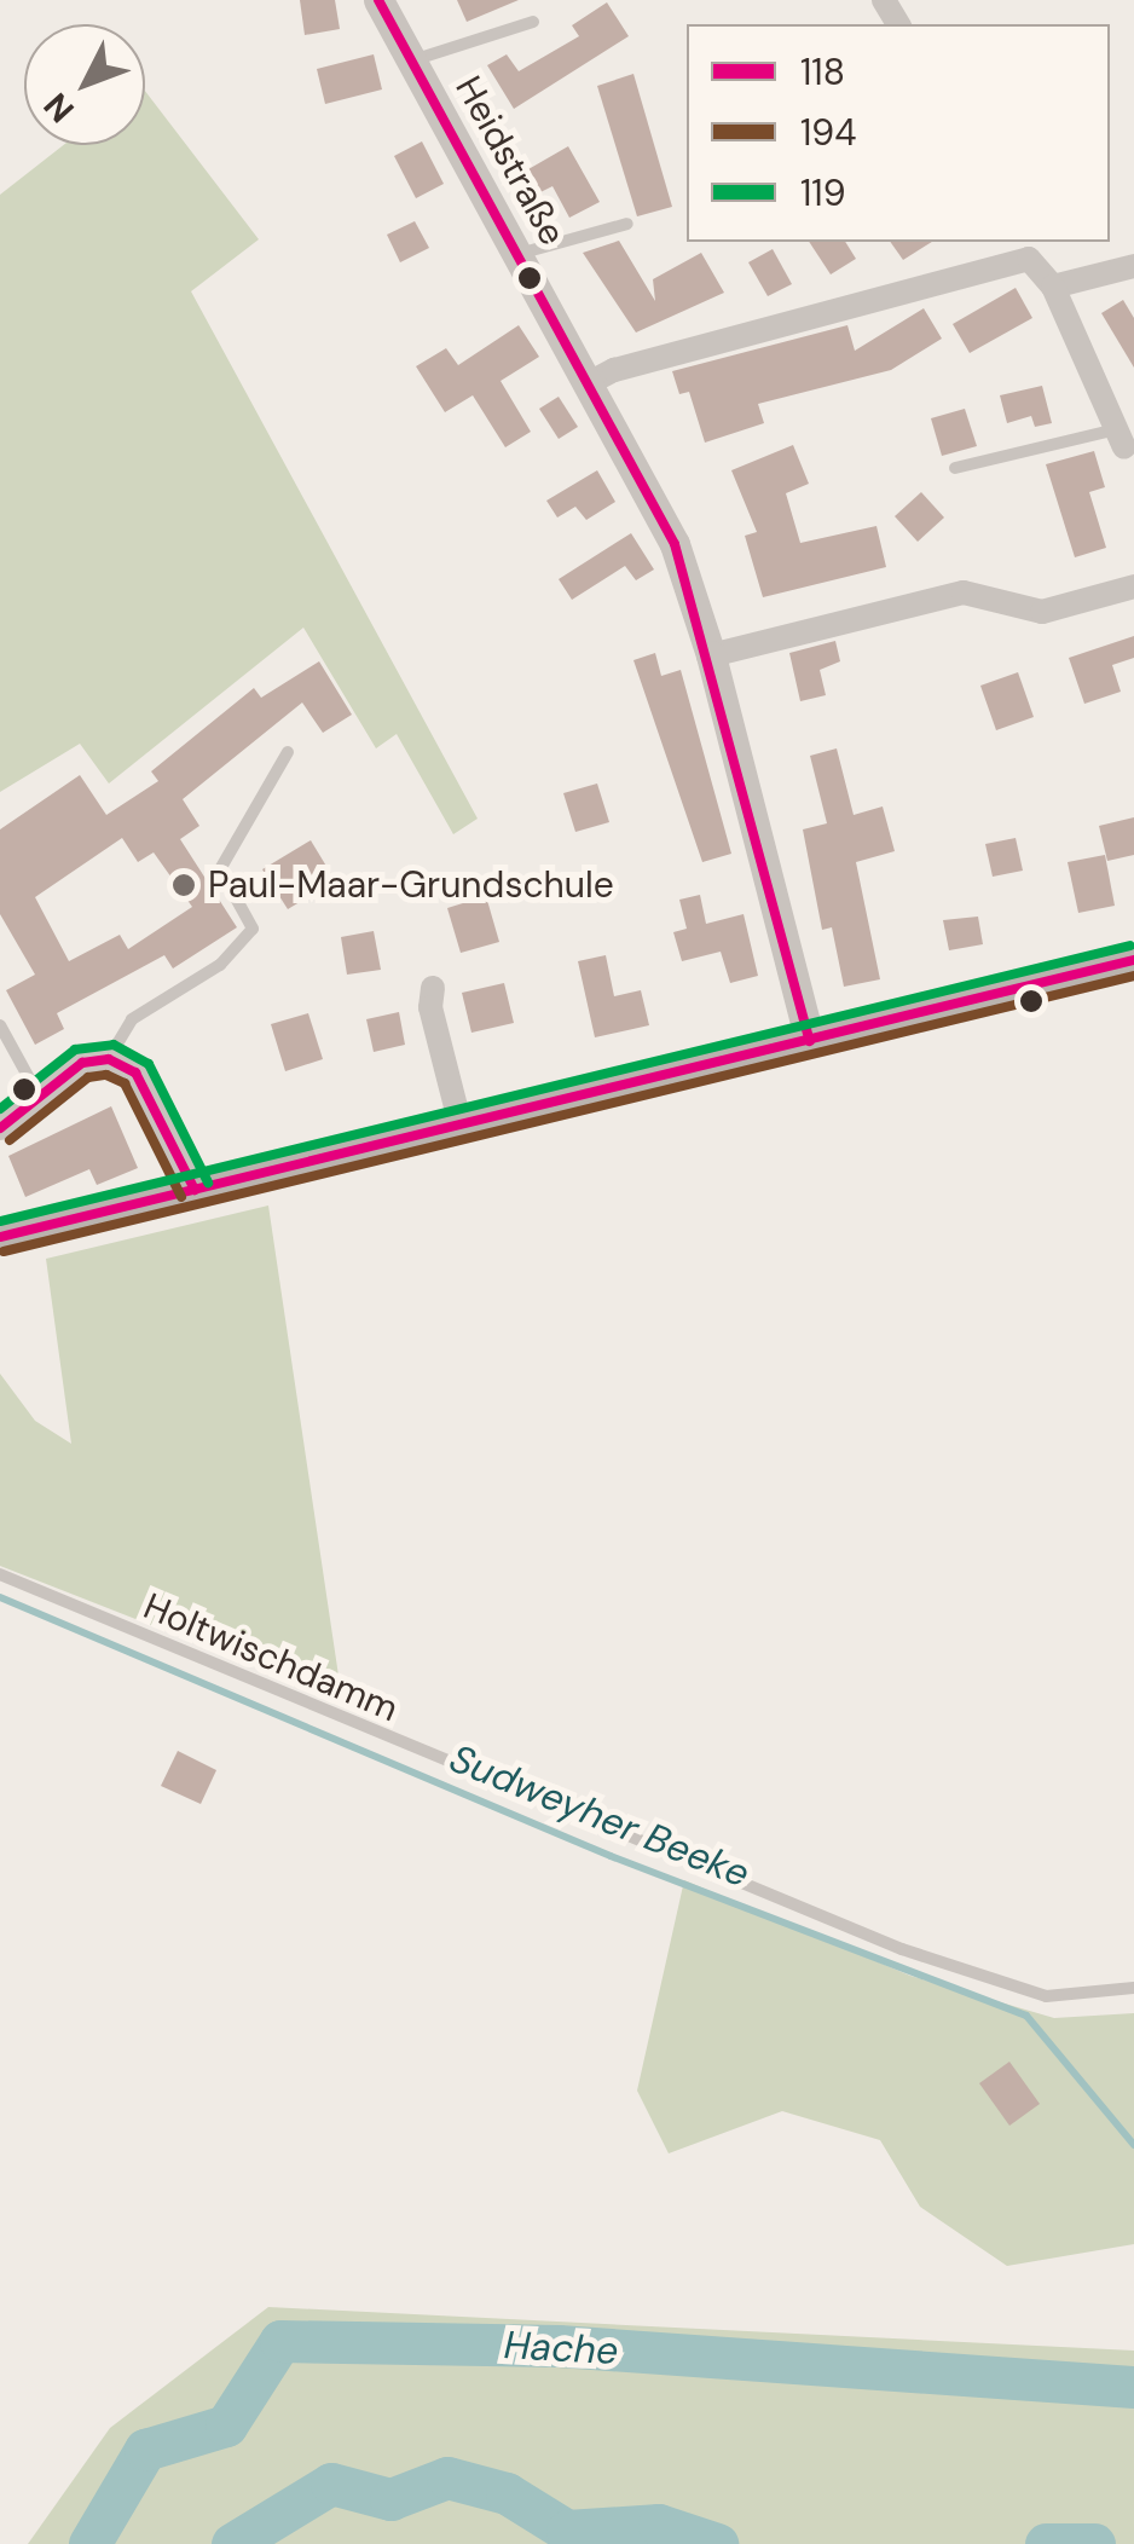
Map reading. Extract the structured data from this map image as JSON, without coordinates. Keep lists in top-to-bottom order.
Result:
{
  "streets": {
    "street": ["Heidstraße"],
    "lane": ["Holtwischdamm"]
  },
  "water": ["Sudweyher Beeke", "Hache"],
  "places": ["Paul-Maar-Grundschule"],
  "lines": ["transit line 118", "transit line 119", "transit line 194"],
  "legend": ["118", "194", "119"],
  "north": "bottom left"
}
